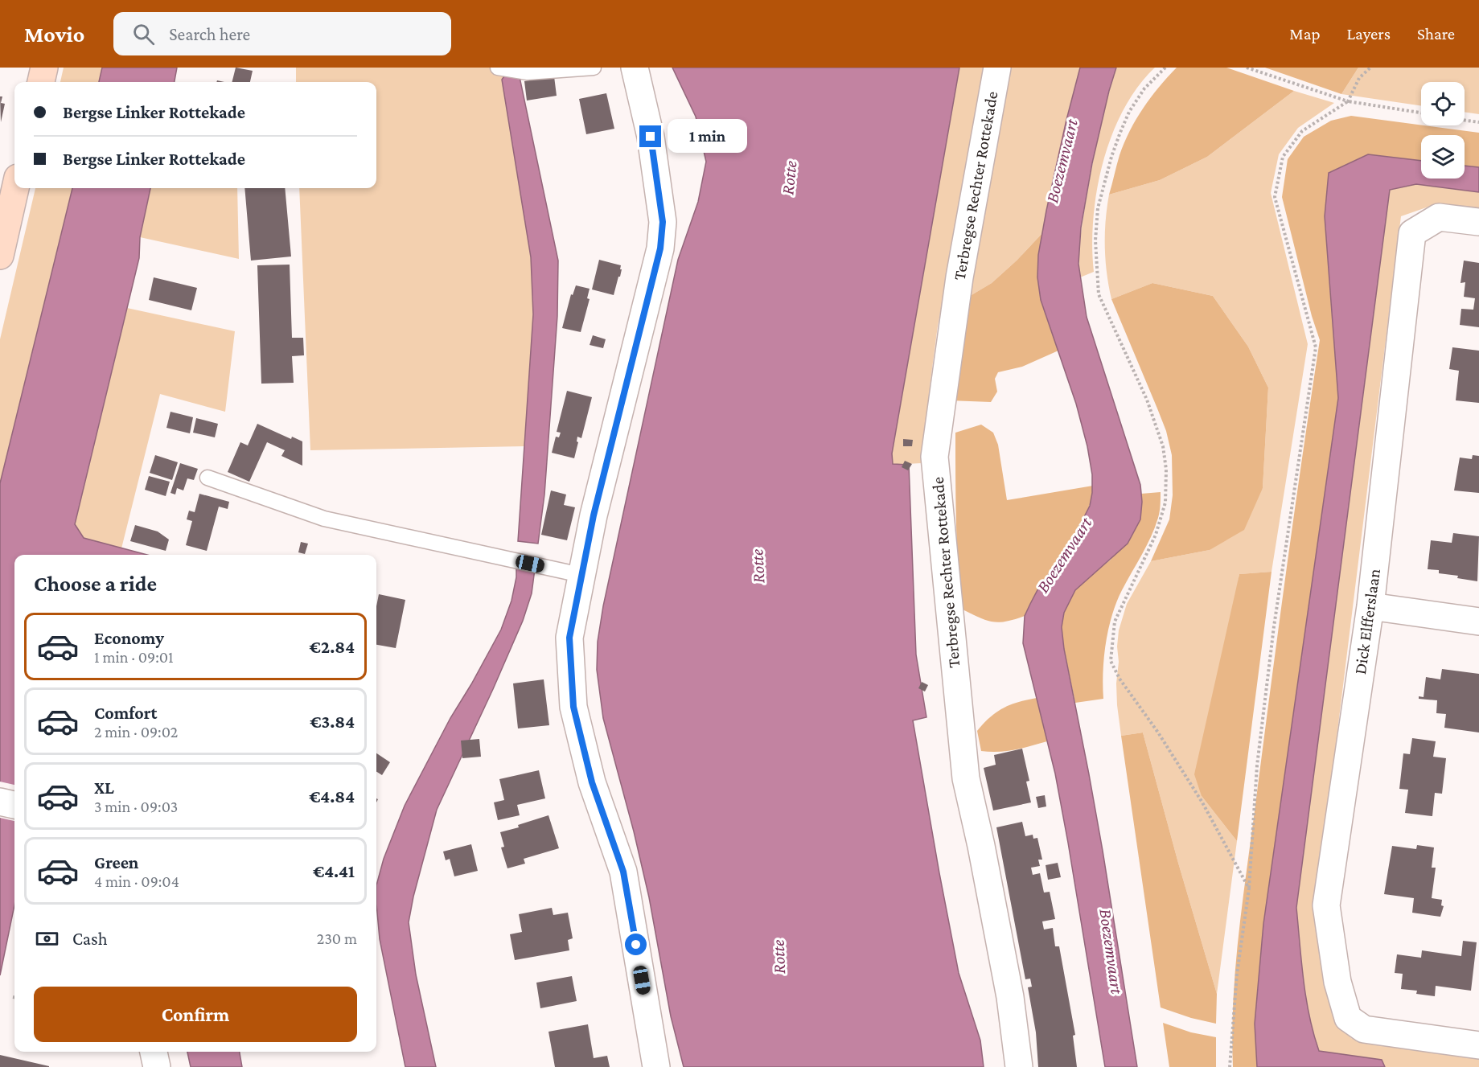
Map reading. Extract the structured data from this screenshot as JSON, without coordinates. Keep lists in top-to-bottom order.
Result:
{
  "streets": {
    "street": ["Terbregse Rechter Rottekade", "Dick Elfferslaan"]
  },
  "water": ["Boezemvaart", "Rotte"],
  "page": {
    "header": "Movio",
    "search": "Search here",
    "nav": ["Map", "Layers", "Share"],
    "banner": ["Bergse Linker Rottekade", "Bergse Linker Rottekade"],
    "bubble": "1 min",
    "heading": "Choose a ride",
    "list": [
      {
        "name": "Economy",
        "note": "1 min · 09:01",
        "value": "€2.84"
      },
      {
        "name": "Comfort",
        "note": "2 min · 09:02",
        "value": "€3.84"
      },
      {
        "name": "XL",
        "note": "3 min · 09:03",
        "value": "€4.84"
      },
      {
        "name": "Green",
        "note": "4 min · 09:04",
        "value": "€4.41"
      }
    ],
    "pay": ["Cash", "230 m"],
    "buttons": "Confirm"
  }
}
